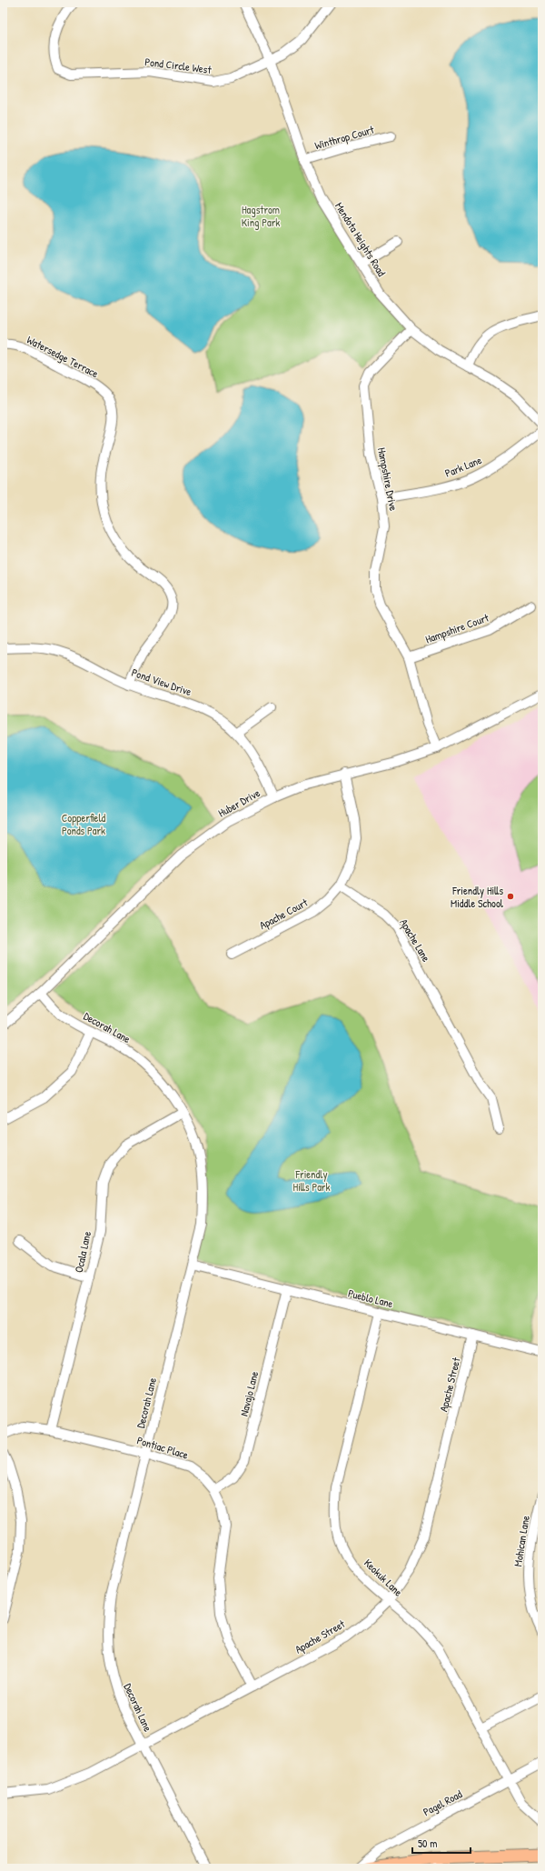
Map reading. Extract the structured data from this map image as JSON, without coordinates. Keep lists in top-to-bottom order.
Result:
{
  "streets": {
    "street": [
      "Pond Circle West",
      "Winthrop Court",
      "Mendota Heights Road",
      "Watersedge Terrace",
      "Park Lane",
      "Hampshire Drive",
      "Hampshire Court",
      "Pond View Drive",
      "Huber Drive",
      "Apache Court",
      "Apache Lane",
      "Decorah Lane",
      "Ocala Lane",
      "Pueblo Lane",
      "Apache Street",
      "Navajo Lane",
      "Pontiac Place",
      "Mohican Lane",
      "Keokuk Lane",
      "Pagel Road"
    ]
  },
  "crossings": [
    ["Pond Circle West", "Mendota Heights Road"],
    ["Winthrop Court", "Mendota Heights Road"],
    ["Mendota Heights Road", "Hampshire Drive"],
    ["Watersedge Terrace", "Pond View Drive"],
    ["Park Lane", "Hampshire Drive"],
    ["Hampshire Drive", "Hampshire Court"],
    ["Hampshire Drive", "Huber Drive"],
    ["Pond View Drive", "Huber Drive"],
    ["Huber Drive", "Decorah Lane"],
    ["Apache Court", "Apache Lane"],
    ["Decorah Lane", "Ocala Lane"],
    ["Decorah Lane", "Pueblo Lane"],
    ["Decorah Lane", "Apache Street"],
    ["Decorah Lane", "Pontiac Place"],
    ["Ocala Lane", "Pontiac Place"],
    ["Pueblo Lane", "Apache Street"],
    ["Pueblo Lane", "Navajo Lane"],
    ["Pueblo Lane", "Keokuk Lane"],
    ["Apache Street", "Pontiac Place"],
    ["Apache Street", "Keokuk Lane"],
    ["Navajo Lane", "Pontiac Place"],
    ["Keokuk Lane", "Pagel Road"]
  ],
  "parks": ["Hagstrom King Park", "Copperfield Ponds Park", "Friendly Hills Park"],
  "places": ["Friendly Hills Middle School"],
  "scale_bar": "50 m"
}
